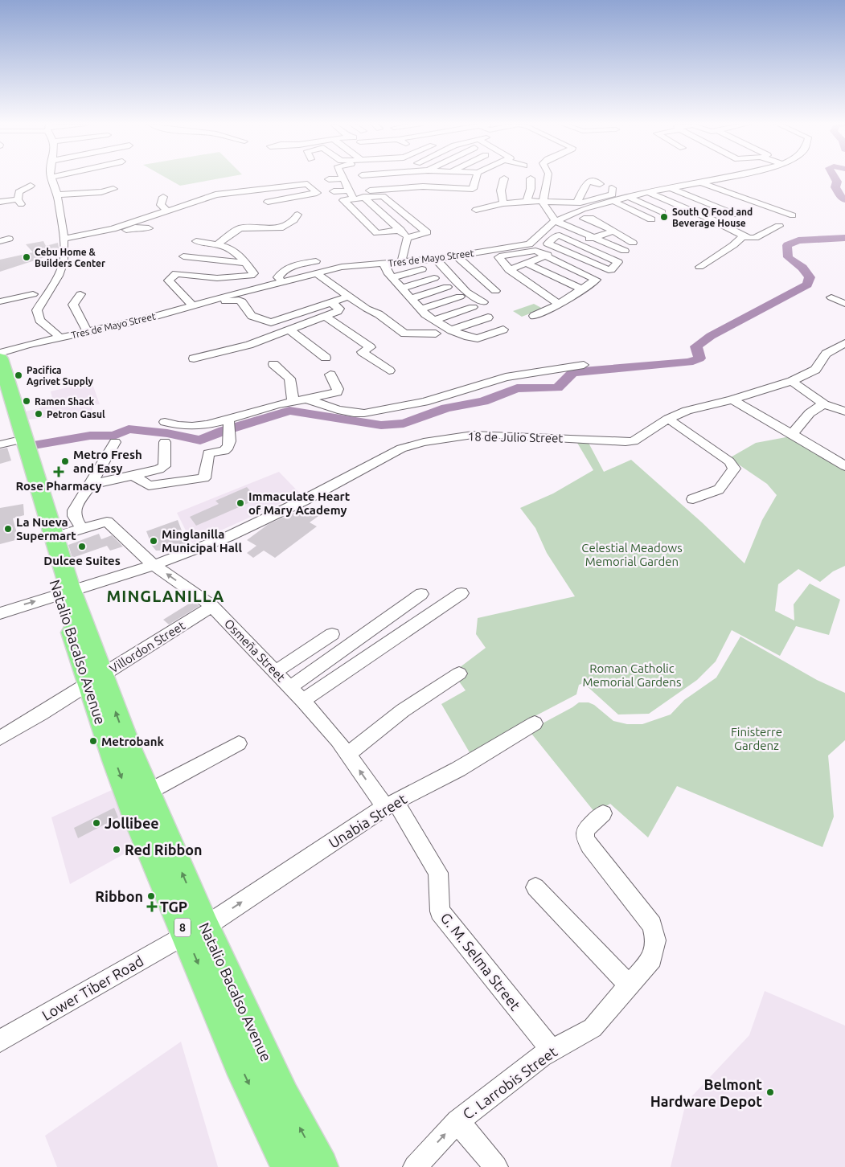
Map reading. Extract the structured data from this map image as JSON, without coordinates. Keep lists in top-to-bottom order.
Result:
{
  "streets": {
    "highway": ["Natalio Bacalso Avenue", "8"],
    "street": [
      "Tres de Mayo Street",
      "18 de Julio Street",
      "Villordon Street",
      "Osmeña Street",
      "Unabia Street",
      "G. M. Selma Street",
      "Lower Tiber Road",
      "C. Larrobis Street"
    ]
  },
  "crossings": [
    ["18 de Julio Street", "Osmeña Street"],
    ["18 de Julio Street", "Natalio Bacalso Avenue"],
    ["Villordon Street", "Osmeña Street"],
    ["Villordon Street", "Natalio Bacalso Avenue"],
    ["Osmeña Street", "Natalio Bacalso Avenue"],
    ["Osmeña Street", "Unabia Street"],
    ["Osmeña Street", "G. M. Selma Street"],
    ["Natalio Bacalso Avenue", "Unabia Street"],
    ["Natalio Bacalso Avenue", "Lower Tiber Road"],
    ["Unabia Street", "G. M. Selma Street"],
    ["Unabia Street", "Lower Tiber Road"],
    ["G. M. Selma Street", "C. Larrobis Street"]
  ],
  "one_way": ["Unabia Street"],
  "districts": ["MINGLANILLA"],
  "parks": ["Celestial Meadows Memorial Garden", "Roman Catholic Memorial Gardens", "Finisterre Gardenz"],
  "places": {
    "other": [
      "South Q Food and Beverage House",
      "Cebu Home & Builders Center",
      "Pacifica Agrivet Supply",
      "Ramen Shack",
      "Petron Gasul",
      "Metro Fresh and Easy",
      "Immaculate Heart of Mary Academy",
      "La Nueva Supermart",
      "Minglanilla Municipal Hall",
      "Dulcee Suites",
      "Metrobank",
      "Jollibee",
      "Red Ribbon",
      "Ribbon",
      "Belmont Hardware Depot"
    ],
    "health": ["Rose Pharmacy", "TGP"]
  }
}
